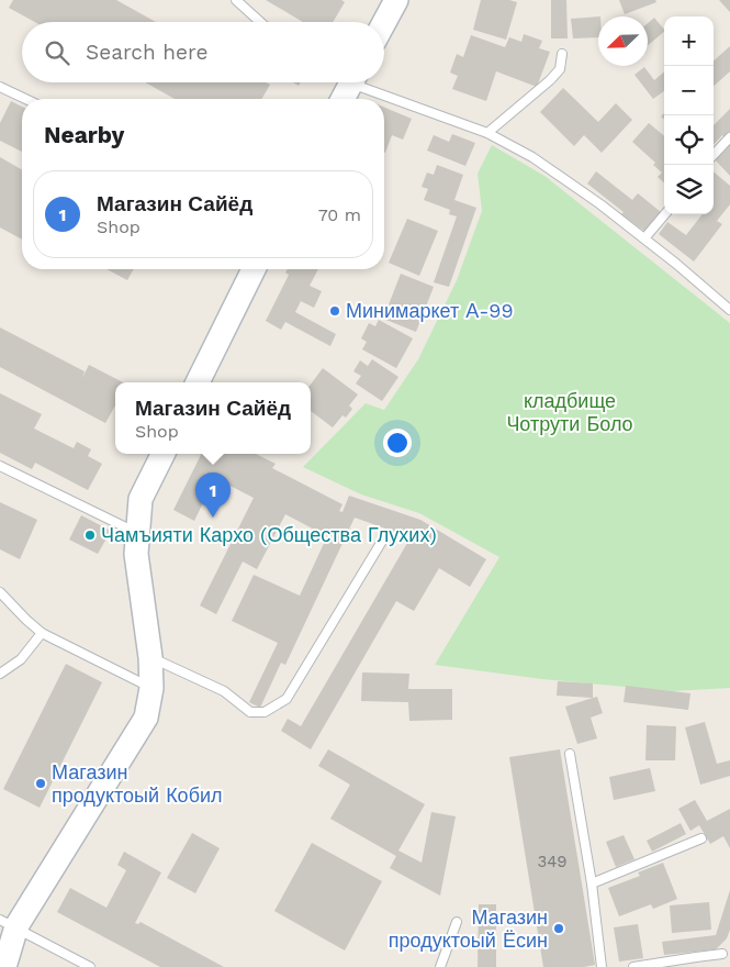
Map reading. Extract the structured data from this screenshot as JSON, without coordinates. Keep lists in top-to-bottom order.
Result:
{
  "parks": ["кладбище Чотрути Боло"],
  "places": [
    "Минимаркет А-99",
    "Чамъияти Кархо (Общества Глухих)",
    "Магазин продуктоый Кобил",
    "Магазин продуктоый Ёсин"
  ],
  "house_numbers": ["349"],
  "north": "bottom left",
  "page": {
    "map_buttons": ["+", "−"],
    "search": "Search here",
    "heading": "Nearby",
    "list": [
      {
        "mark": "1",
        "name": "Магазин Сайёд",
        "note": "Shop",
        "value": "70 m"
      }
    ],
    "popup": ["Магазин Сайёд", "Shop"],
    "pins": "1"
  }
}
